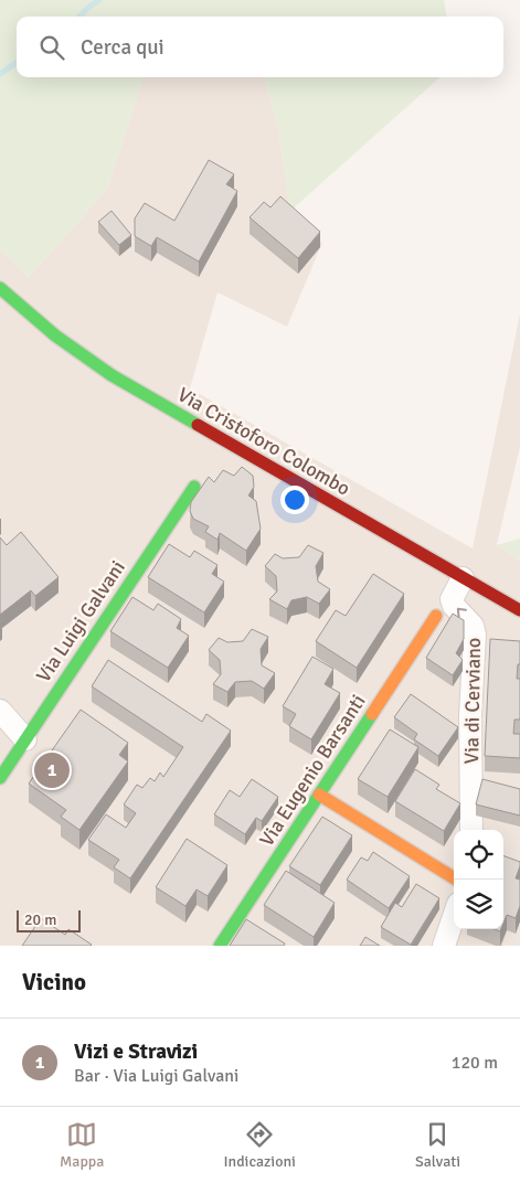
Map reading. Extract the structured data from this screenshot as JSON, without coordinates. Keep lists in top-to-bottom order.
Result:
{
  "streets": {
    "street": [
      "Via Cristoforo Colombo",
      "Via Luigi Galvani",
      "Via di Cerviano",
      "Via Eugenio Barsanti"
    ]
  },
  "crossings": [
    ["Via Cristoforo Colombo", "Via di Cerviano"]
  ],
  "one_way": ["Via di Cerviano"],
  "scale_bar": "20 m",
  "page": {
    "search": "Cerca qui",
    "pins": "1",
    "scale": "20 m",
    "heading": "Vicino",
    "list": [
      {
        "mark": "1",
        "name": "Vizi e Stravizi",
        "note": "Bar · Via Luigi Galvani",
        "value": "120 m"
      }
    ],
    "nav": ["Mappa", "Indicazioni", "Salvati"]
  }
}
